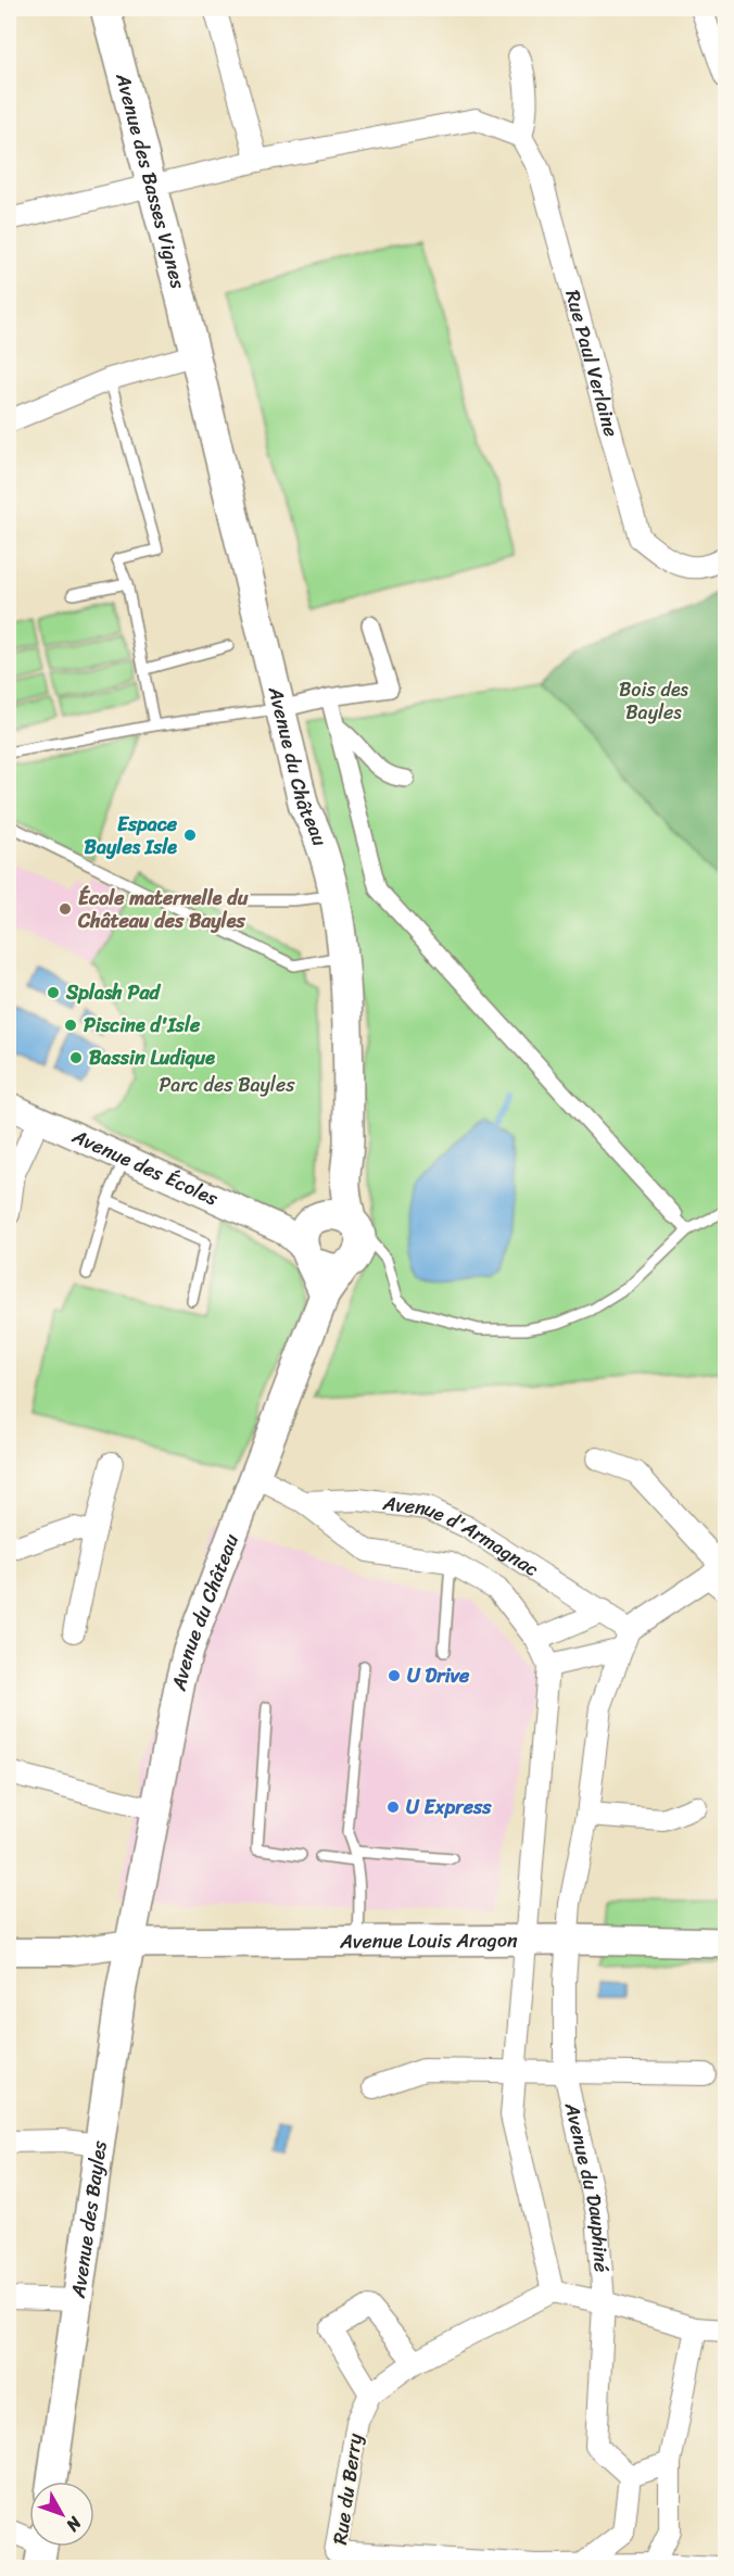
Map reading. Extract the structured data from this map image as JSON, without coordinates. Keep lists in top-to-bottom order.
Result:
{
  "streets": {
    "main road": [
      "Avenue des Basses Vignes",
      "Avenue du Château",
      "Avenue Louis Aragon",
      "Avenue des Bayles"
    ],
    "street": [
      "Rue Paul Verlaine",
      "Avenue des Écoles",
      "Avenue d'Armagnac",
      "Avenue du Dauphiné",
      "Rue du Berry"
    ]
  },
  "crossings": [
    ["Avenue des Basses Vignes", "Avenue du Château"],
    ["Avenue du Château", "Avenue des Écoles"],
    ["Avenue du Château", "Avenue d'Armagnac"],
    ["Avenue du Château", "Avenue Louis Aragon"],
    ["Avenue du Château", "Avenue des Bayles"],
    ["Avenue d'Armagnac", "Avenue Louis Aragon"],
    ["Avenue Louis Aragon", "Avenue du Dauphiné"],
    ["Avenue Louis Aragon", "Avenue des Bayles"]
  ],
  "parks": ["Bois des Bayles", "Parc des Bayles"],
  "places": [
    "Espace Bayles Isle",
    "École maternelle du Château des Bayles",
    "Splash Pad",
    "Piscine d'Isle",
    "Bassin Ludique",
    "U Drive",
    "U Express"
  ],
  "north": "bottom right"
}
